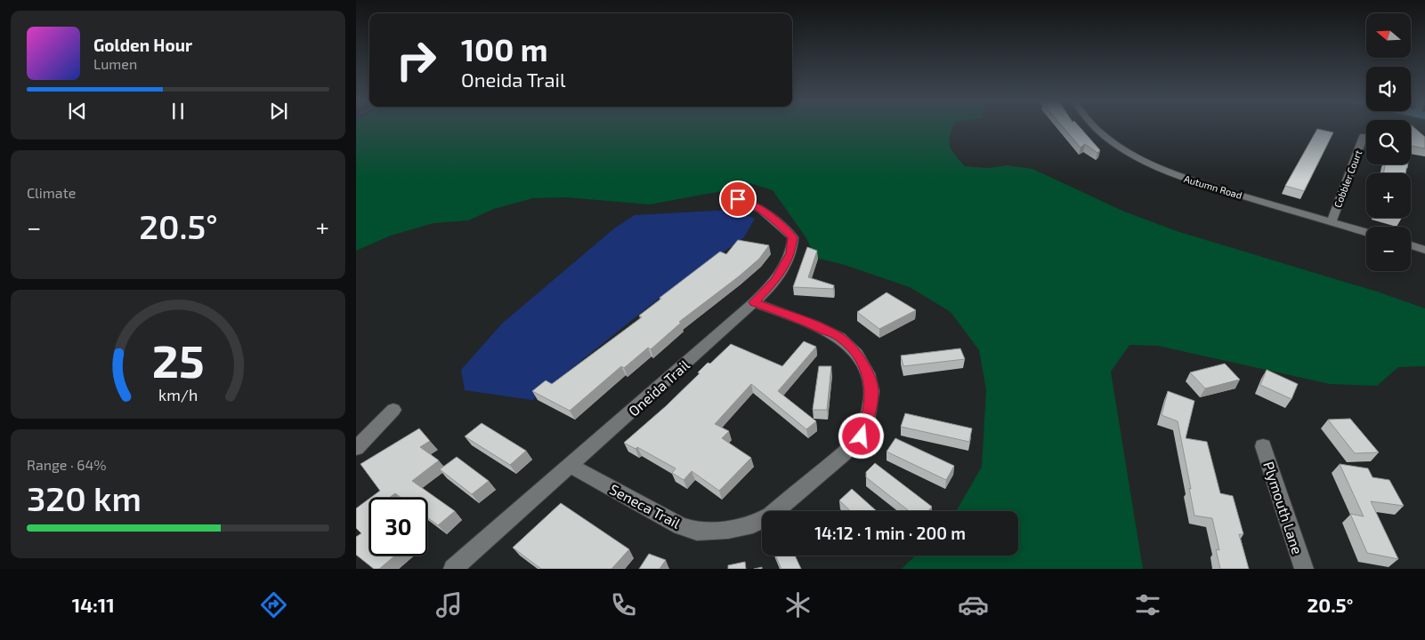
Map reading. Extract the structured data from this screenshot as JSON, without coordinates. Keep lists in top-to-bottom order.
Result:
{
  "streets": {
    "street": [
      "Cobbler Court",
      "Autumn Road",
      "Oneida Trail",
      "Seneca Trail",
      "Plymouth Lane"
    ]
  },
  "crossings": [
    ["Cobbler Court", "Autumn Road"],
    ["Oneida Trail", "Seneca Trail"]
  ],
  "north": "left",
  "page": {
    "map_buttons": ["+", "−"],
    "turn": ["100 m", "Oneida Trail"],
    "song": ["Golden Hour", "Lumen"],
    "tile": [
      "Climate",
      ["Range · 64%", "320 km"]
    ],
    "heat": ["−", "20.5°", "+"],
    "limit": "30",
    "trip": "14:12 · 1 min · 200 m",
    "tabs": ["14:11", "20.5°"],
    "gauge": ["25", "km/h"]
  }
}
